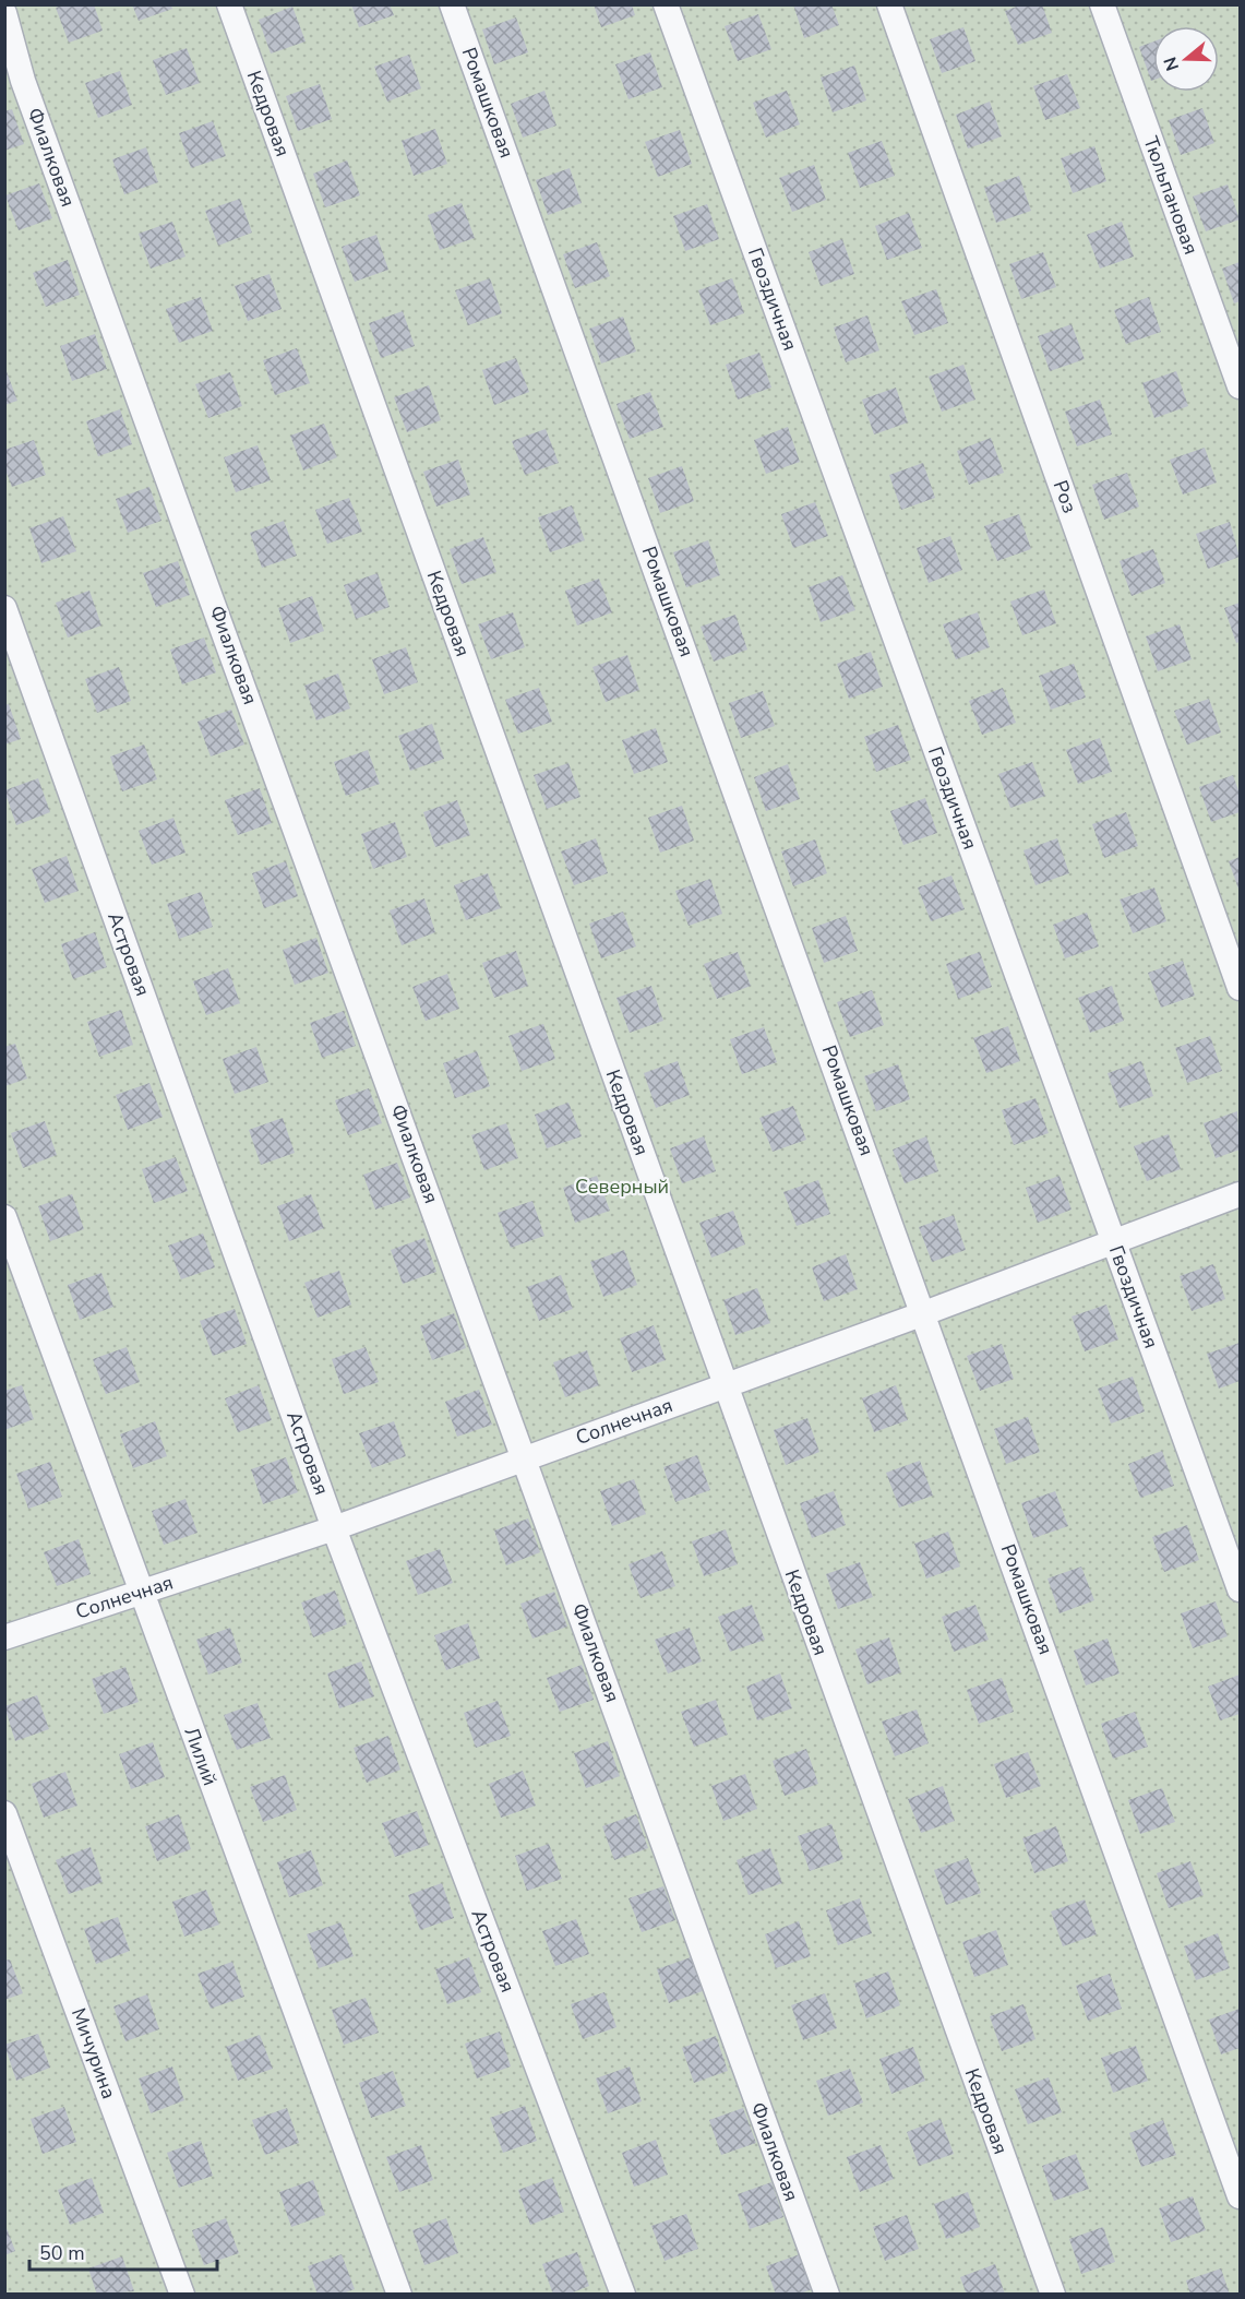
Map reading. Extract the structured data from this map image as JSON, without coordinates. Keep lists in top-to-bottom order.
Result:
{
  "streets": {
    "street": [
      "Ромашковая",
      "Кедровая",
      "Фиалковая",
      "Тюльпановая",
      "Гвоздичная",
      "Роз",
      "Астровая",
      "Солнечная",
      "Лилий",
      "Мичурина"
    ]
  },
  "crossings": [
    ["Ромашковая", "Солнечная"],
    ["Кедровая", "Солнечная"],
    ["Фиалковая", "Солнечная"],
    ["Гвоздичная", "Солнечная"],
    ["Астровая", "Солнечная"],
    ["Солнечная", "Лилий"]
  ],
  "parks": ["Северный"],
  "scale_bar": "50 m",
  "north": "left"
}
